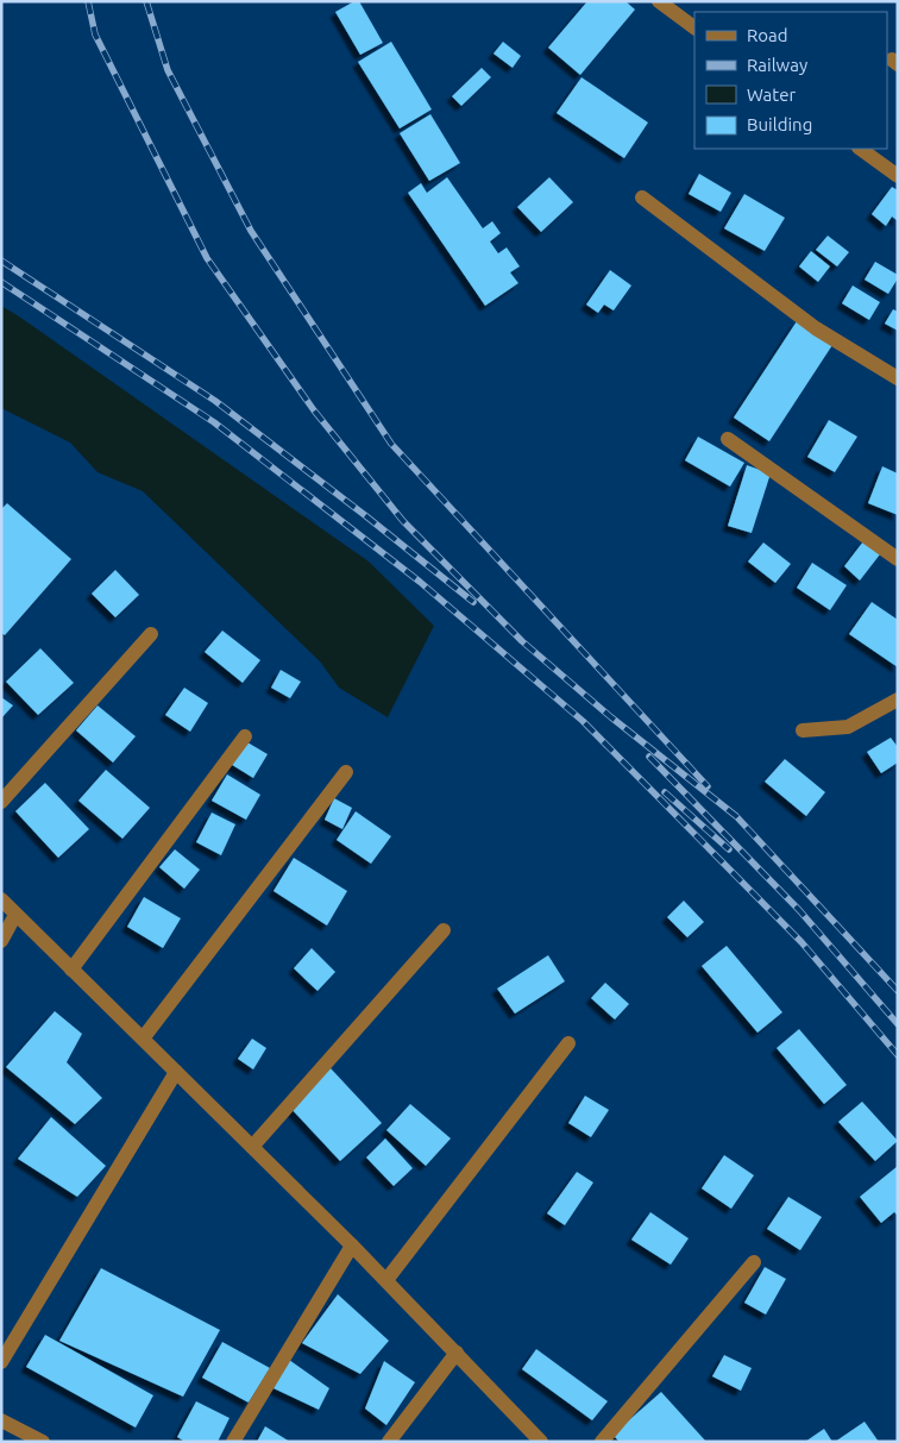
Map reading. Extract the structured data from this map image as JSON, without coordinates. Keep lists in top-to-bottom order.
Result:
{
  "legend": [
    "Road",
    "Railway",
    "Water",
    "Building"
  ]
}
